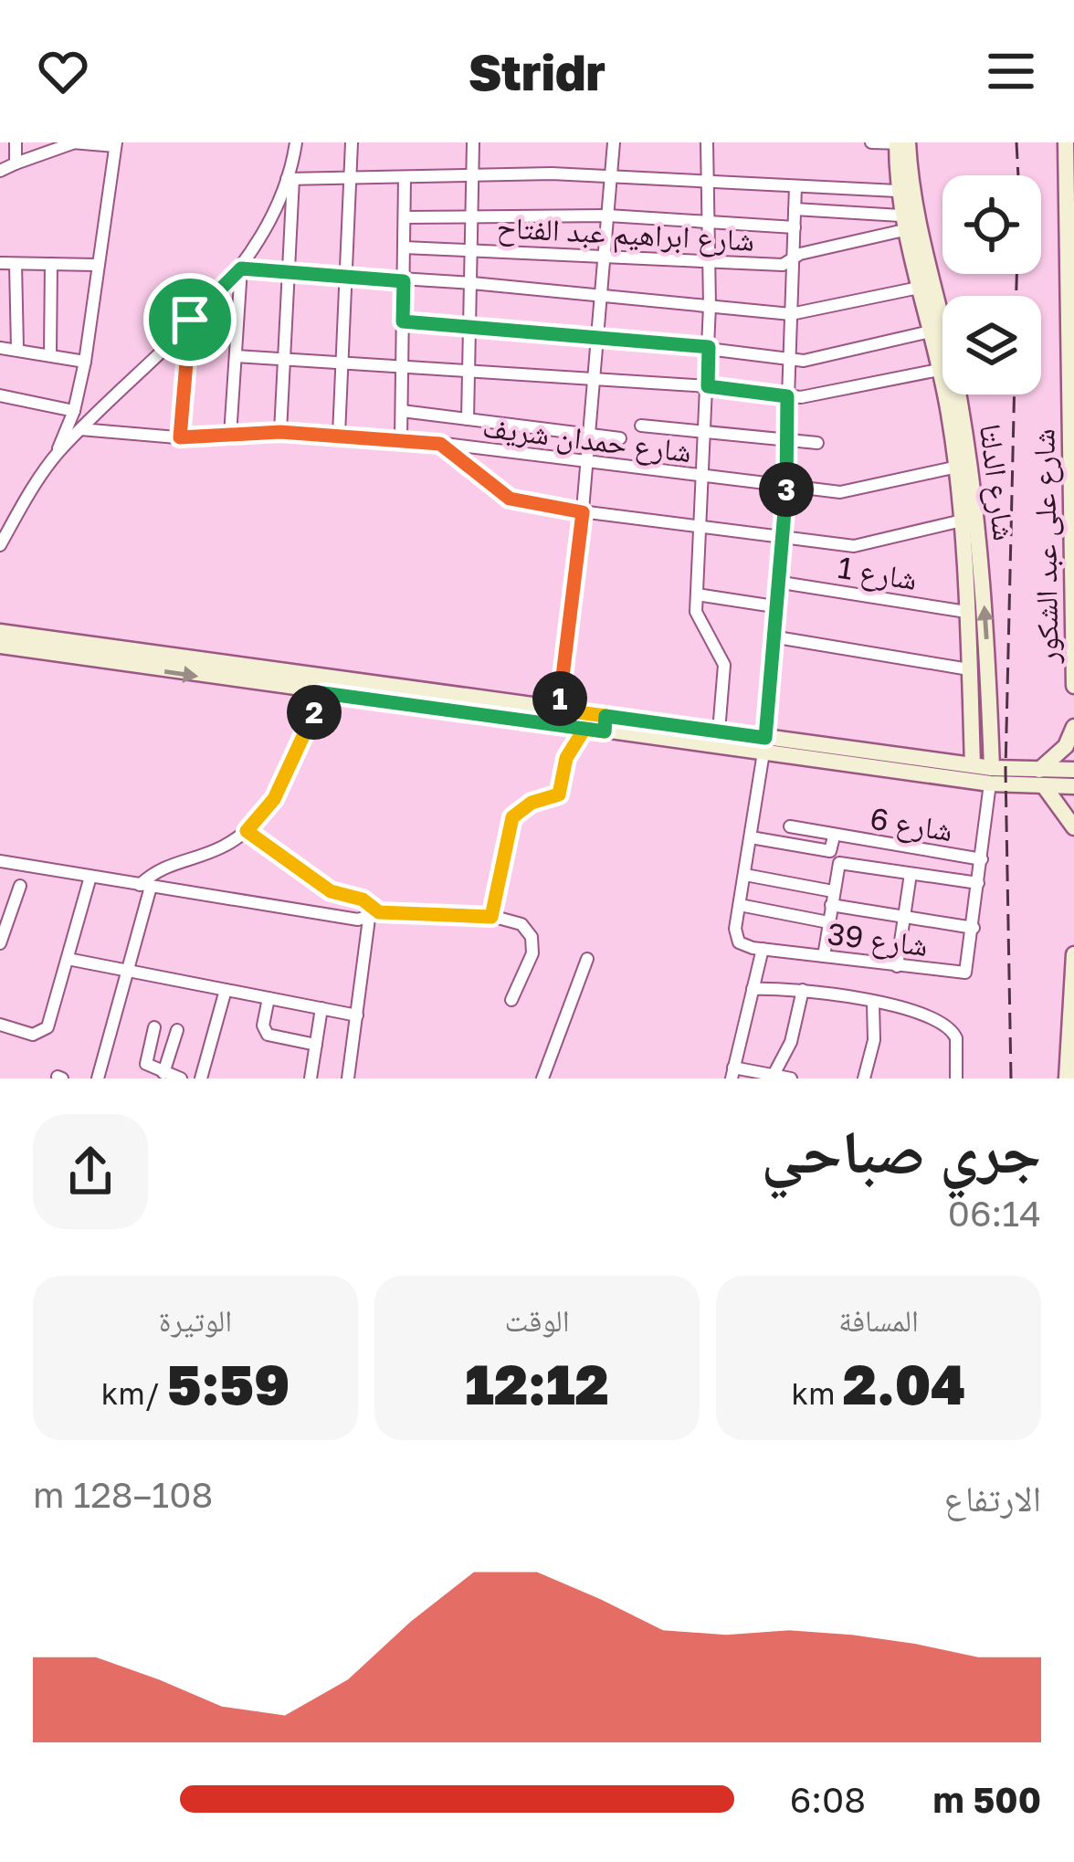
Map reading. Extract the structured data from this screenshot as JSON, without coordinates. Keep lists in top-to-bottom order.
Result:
{
  "streets": {
    "main road": ["شارع الدلتا", "شارع على عبد الشكور"],
    "street": [
      "شارع ابراهيم عبد الفتاح",
      "شارع حمدان شريف",
      "شارع 1",
      "شارع 6",
      "شارع 39"
    ]
  },
  "crossings": [
    ["شارع ابراهيم عبد الفتاح", "شارع الدلتا"],
    ["شارع حمدان شريف", "شارع الدلتا"],
    ["شارع الدلتا", "شارع 1"]
  ],
  "page": {
    "header": "Stridr",
    "pins": ["3", "1", "2"],
    "heading": ["جري صباحي", "06:14"],
    "stats": [
      ["المسافة", "2.04 km"],
      ["الوقت", "12:12"],
      ["الوتيرة", "5:59 /km"]
    ],
    "chart": ["الارتفاع", "108–128 m"],
    "list": [
      {
        "name": "500 m",
        "note": "6:08"
      }
    ]
  }
}
